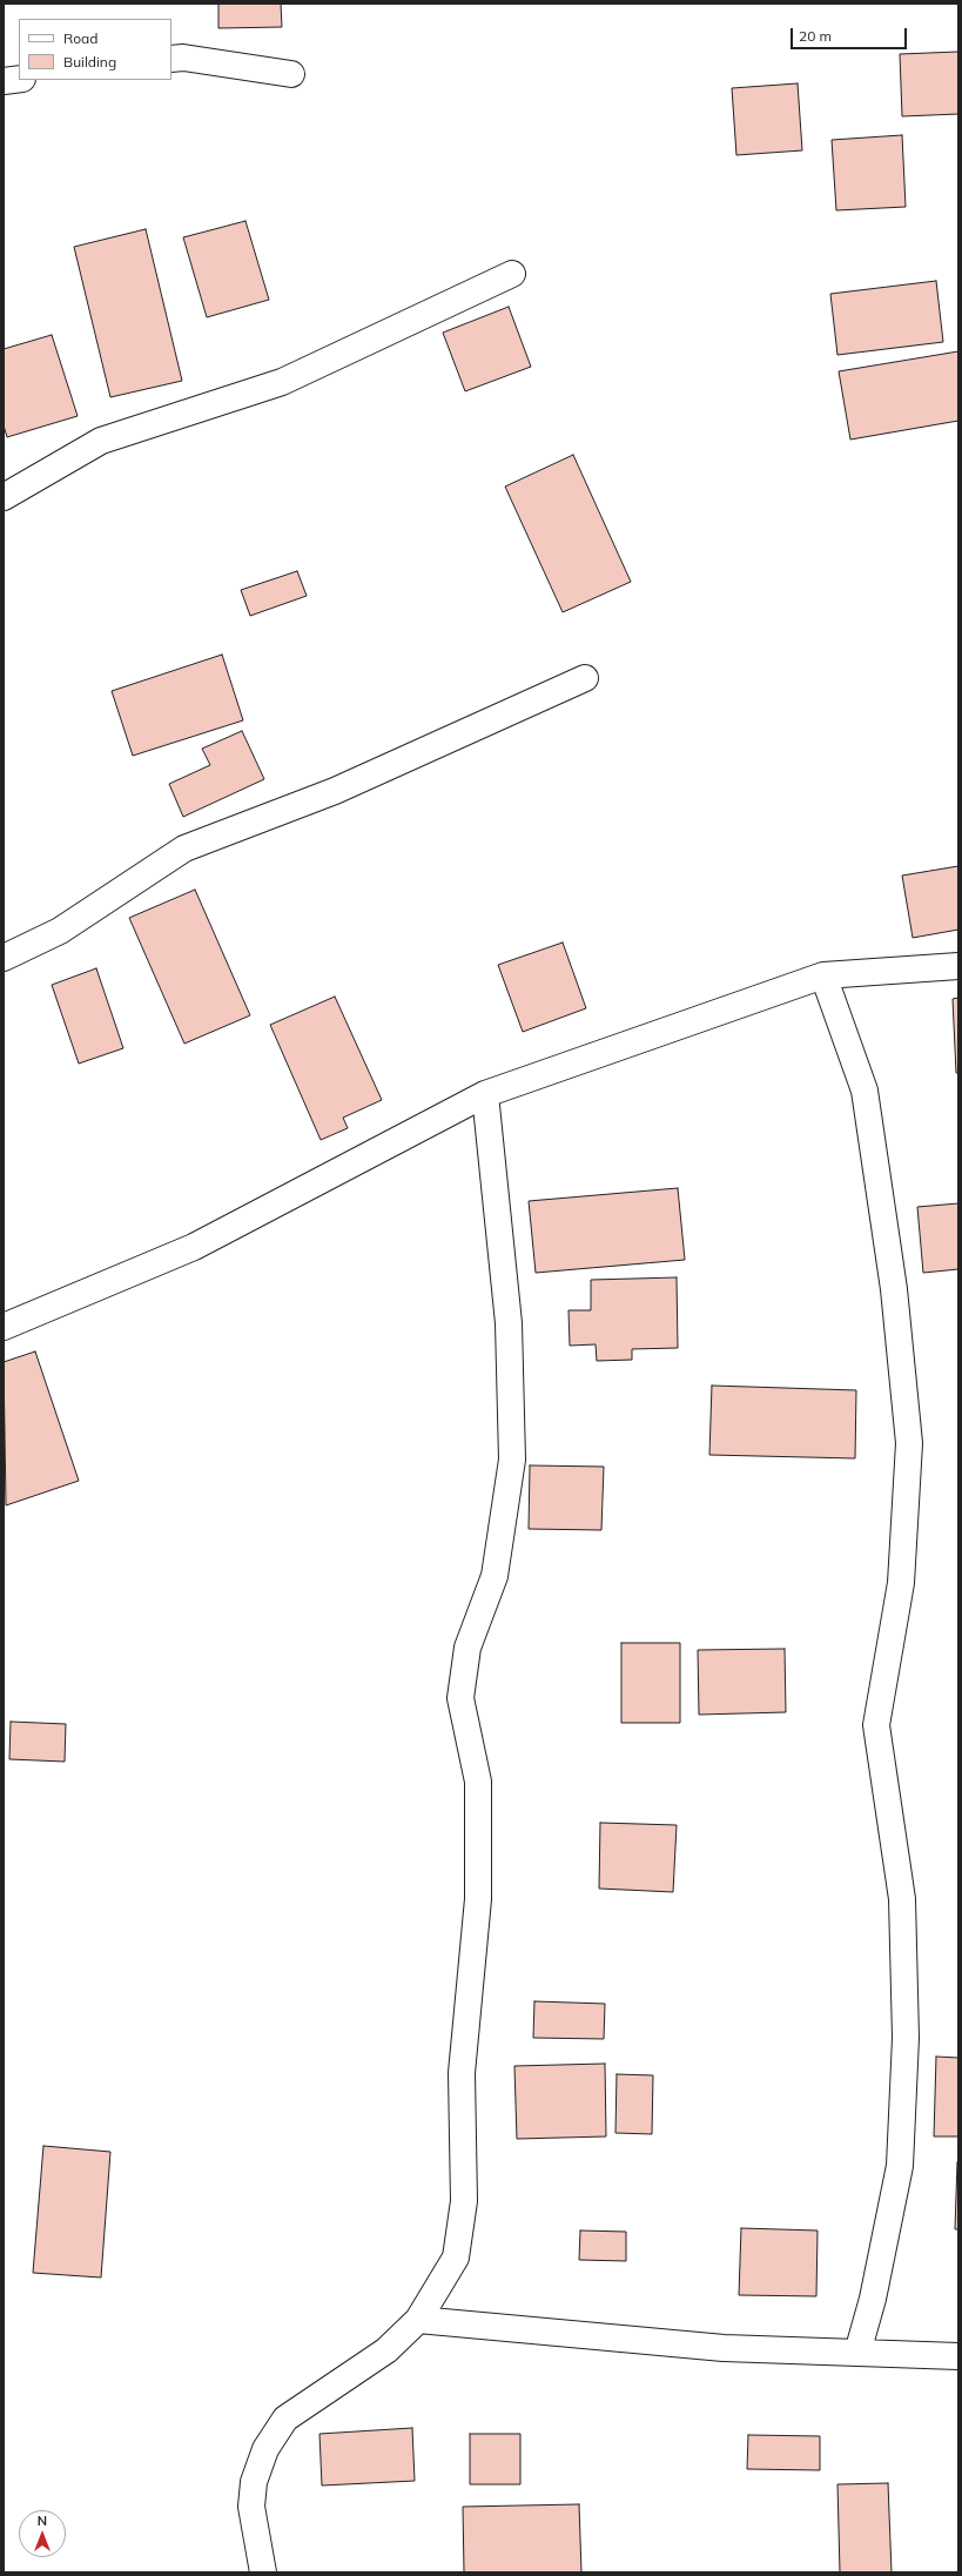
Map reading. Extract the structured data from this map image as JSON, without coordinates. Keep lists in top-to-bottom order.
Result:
{
  "legend": ["Road", "Building"],
  "scale_bar": "20 m",
  "north": "top"
}
